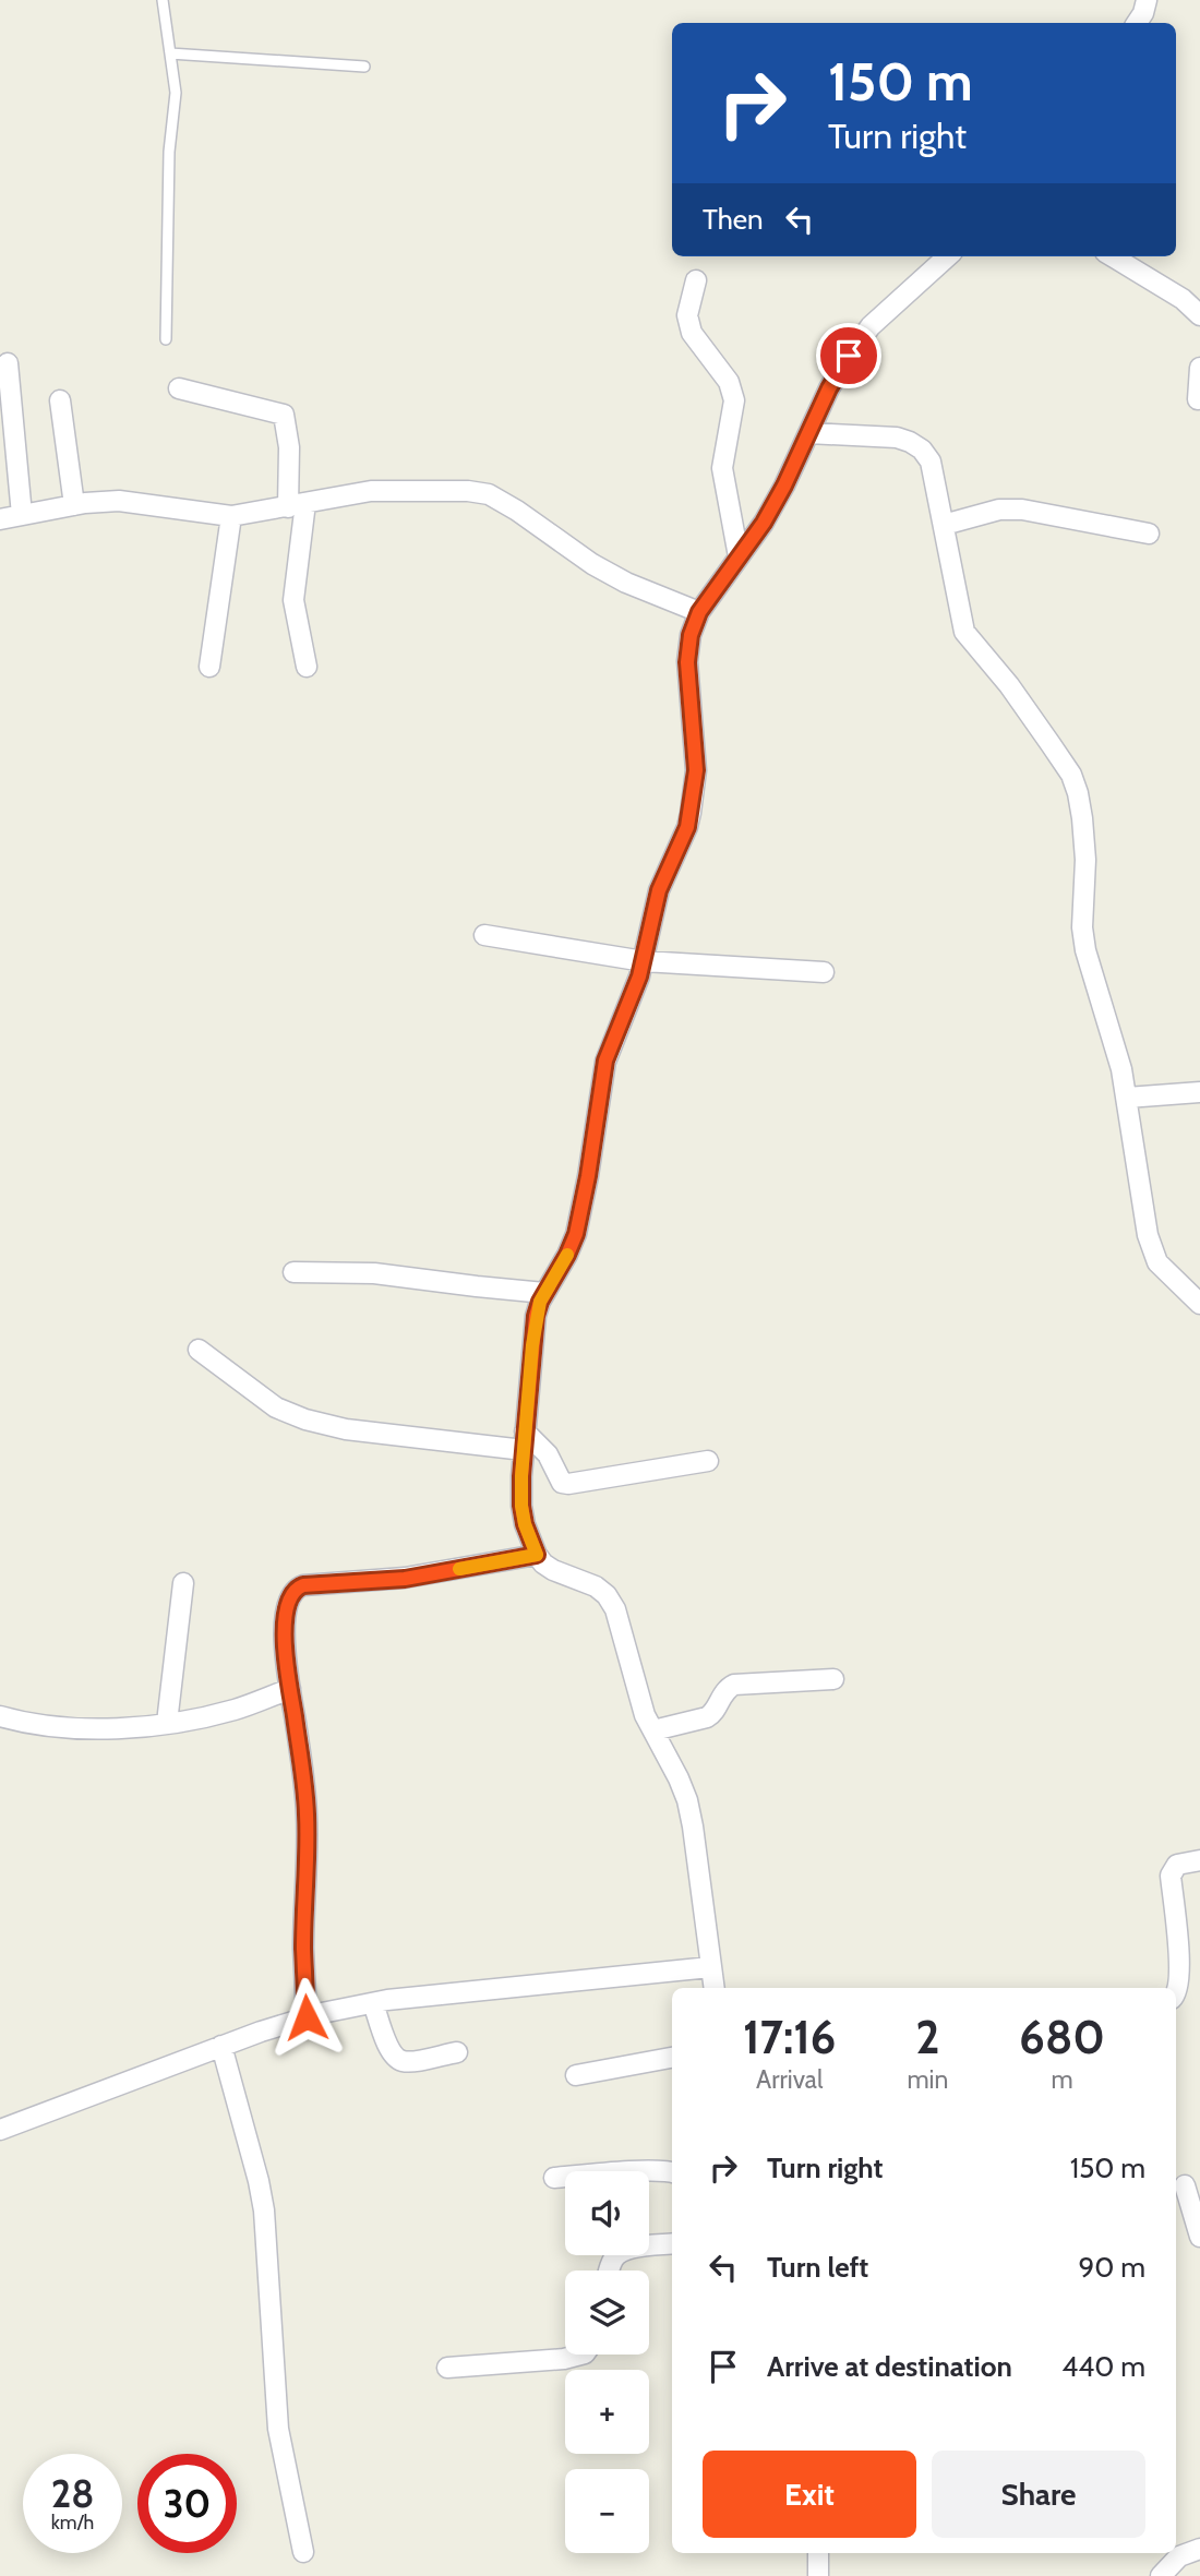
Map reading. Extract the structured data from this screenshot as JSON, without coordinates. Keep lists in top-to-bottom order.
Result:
{
  "page": {
    "turn": ["150 m", "Turn right"],
    "then": "Then",
    "eta": [
      "17:16",
      "Arrival",
      "2",
      "min",
      "680",
      "m"
    ],
    "list": [
      {
        "name": "Turn right",
        "value": "150 m"
      },
      {
        "name": "Turn left",
        "value": "90 m"
      },
      {
        "name": "Arrive at destination",
        "value": "440 m"
      }
    ],
    "map_buttons": ["+", "−"],
    "buttons": ["Exit", "Share"],
    "speed": "28 km/h",
    "limit": "30"
  }
}
